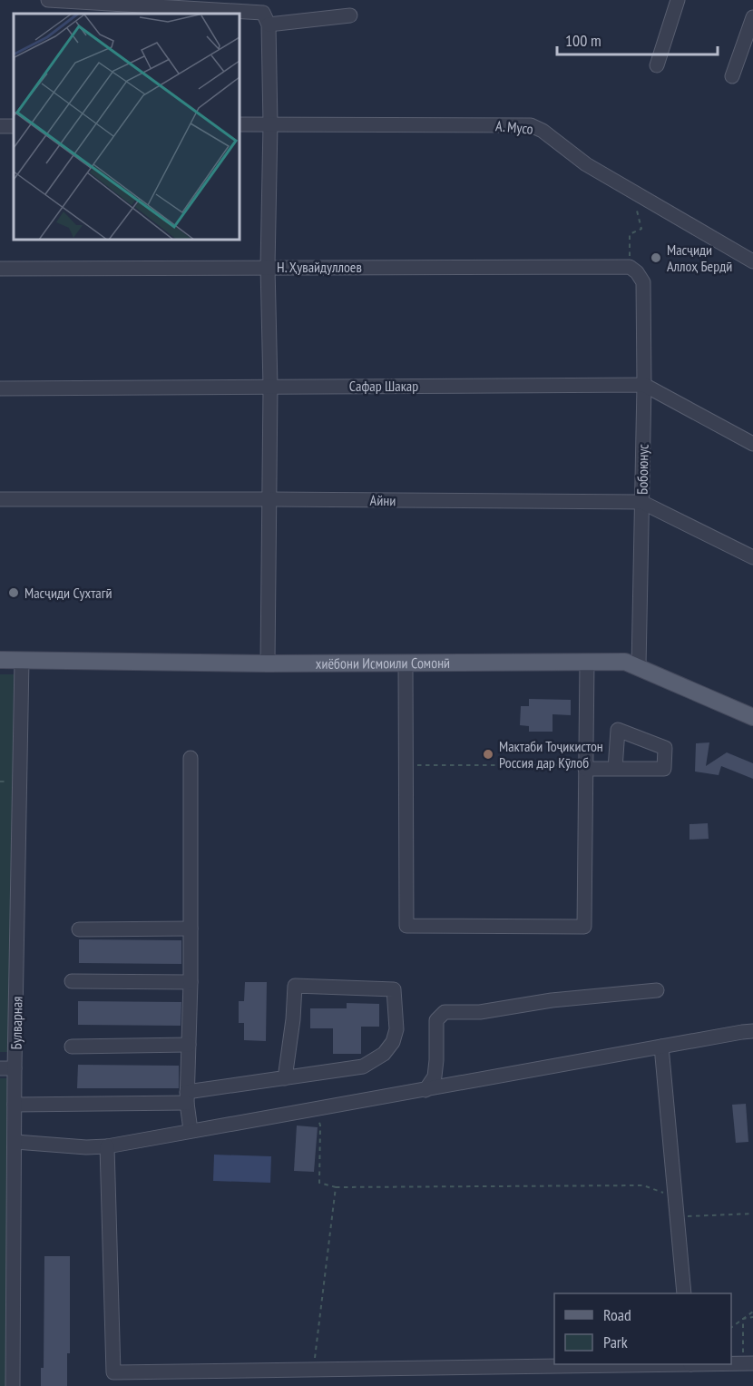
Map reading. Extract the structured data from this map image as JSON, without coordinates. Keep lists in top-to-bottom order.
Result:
{
  "streets": {
    "main road": ["хиёбони Исмоили Сомонӣ"],
    "street": [
      "А. Мусо",
      "Н. Ҳувайдуллоев",
      "Сафар Шакар",
      "Бобоюнус",
      "Айни",
      "Булварная"
    ]
  },
  "crossings": [
    ["Н. Ҳувайдуллоев", "Бобоюнус"],
    ["Сафар Шакар", "Бобоюнус"],
    ["Бобоюнус", "Айни"],
    ["Бобоюнус", "хиёбони Исмоили Сомонӣ"],
    ["хиёбони Исмоили Сомонӣ", "Булварная"]
  ],
  "places": ["Масҷиди Аллоҳ Бердӣ", "Масҷиди Сухтагӣ", "Мактаби Тоҷикистон Россия дар Кӯлоб"],
  "legend": ["Road", "Park"],
  "scale_bar": "100 m"
}
